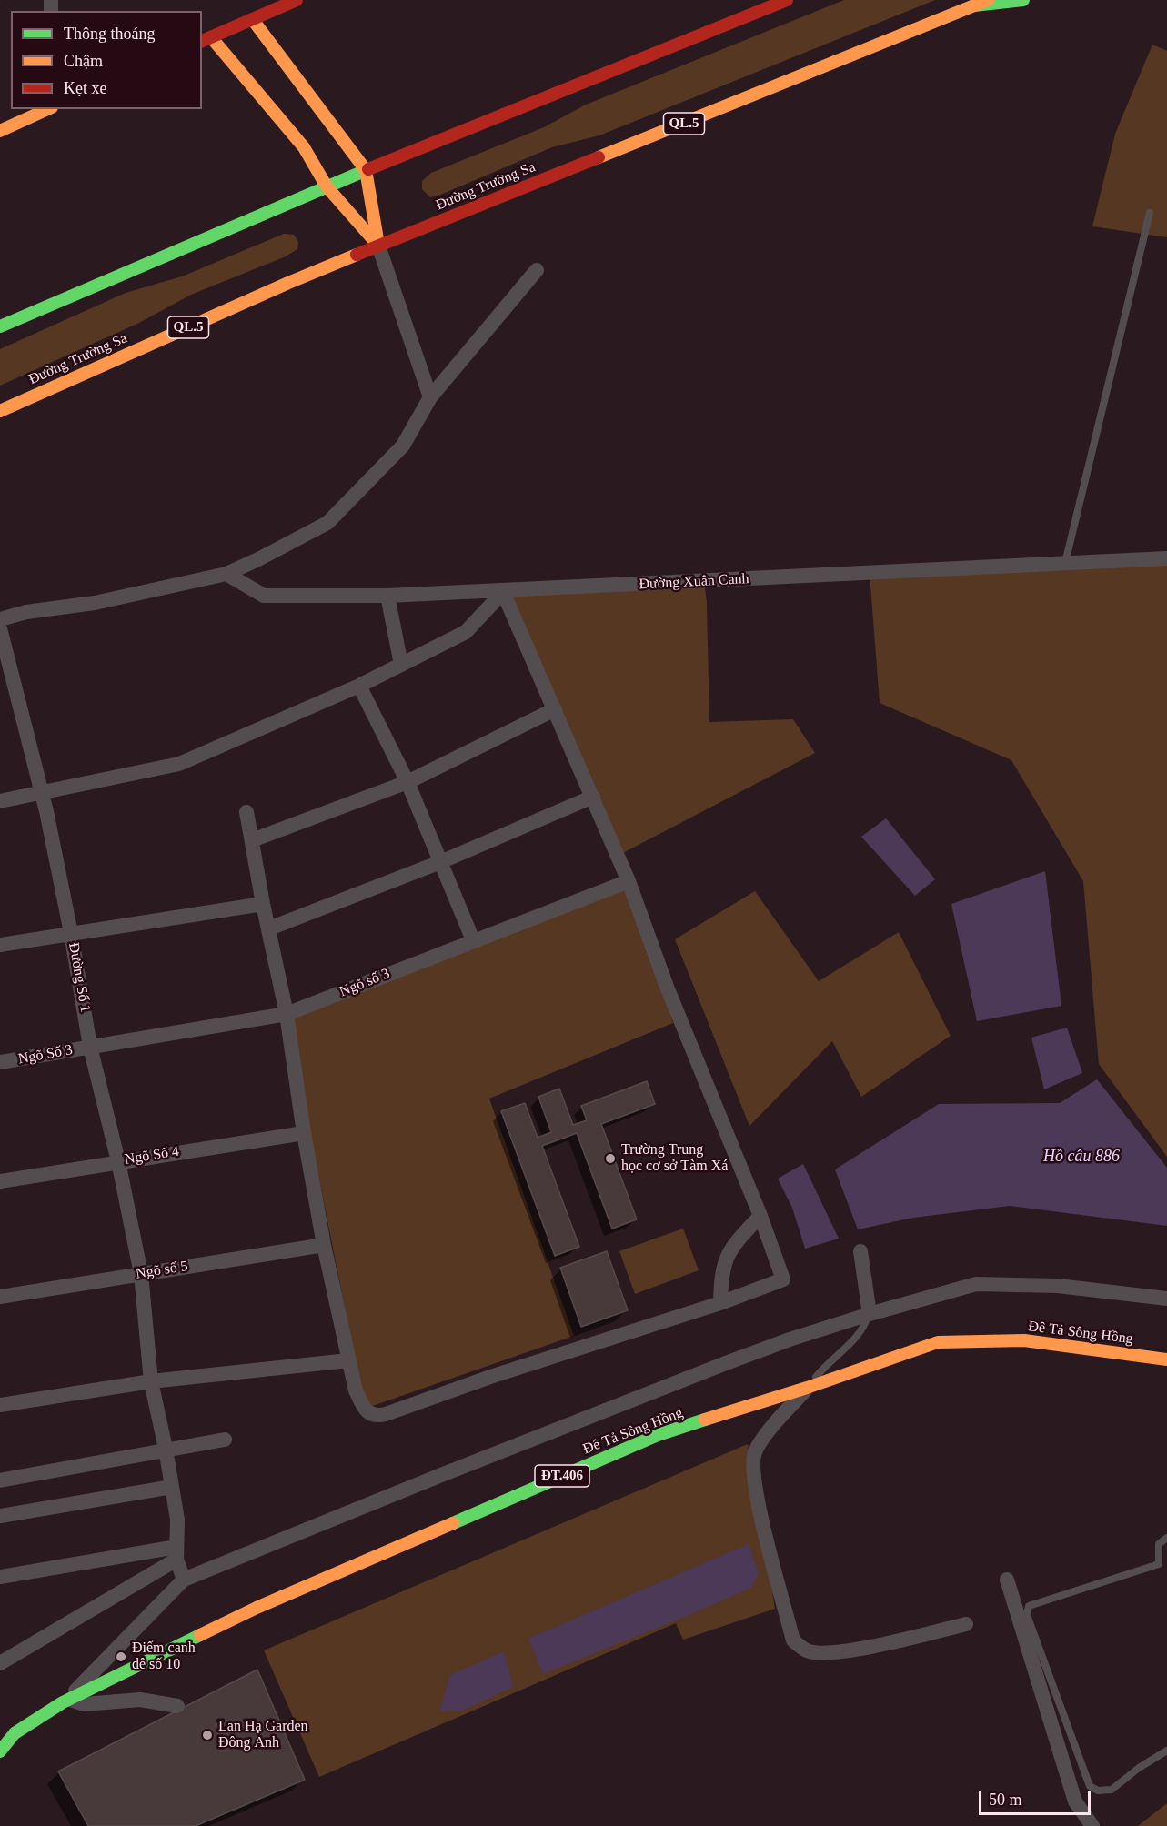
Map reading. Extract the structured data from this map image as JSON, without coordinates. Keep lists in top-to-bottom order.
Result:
{
  "streets": {
    "main road": [
      "QL.5",
      "Đường Trường Sa",
      "Đê Tả Sông Hồng",
      "ĐT.406"
    ],
    "street": [
      "Đường Xuân Canh",
      "Đường Số 1",
      "Ngõ số 3",
      "Ngõ Số 3",
      "Ngõ Số 4",
      "Ngõ số 5"
    ]
  },
  "crossings": [
    ["Đường Số 1", "Ngõ số 3"],
    ["Đường Số 1", "Ngõ Số 3"],
    ["Đường Số 1", "Ngõ Số 4"],
    ["Đường Số 1", "Ngõ số 5"],
    ["Ngõ số 3", "Ngõ Số 3"]
  ],
  "water": ["Hồ câu 886"],
  "places": ["Trường Trung học cơ sở Tàm Xá", "Điếm canh đê số 10", "Lan Hạ Garden Đông Anh"],
  "legend": ["Thông thoáng", "Chậm", "Kẹt xe"],
  "scale_bar": "50 m"
}
